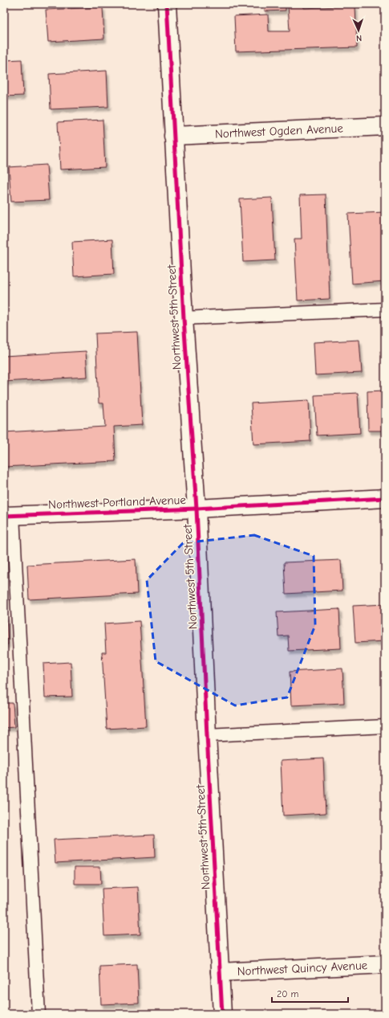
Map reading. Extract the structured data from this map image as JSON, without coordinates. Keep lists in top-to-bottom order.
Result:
{
  "streets": {
    "street": [
      "Northwest Ogden Avenue",
      "Northwest 5th Street",
      "Northwest Portland Avenue",
      "Northwest Quincy Avenue"
    ]
  },
  "crossings": [
    ["Northwest Ogden Avenue", "Northwest 5th Street"],
    ["Northwest 5th Street", "Northwest Portland Avenue"],
    ["Northwest 5th Street", "Northwest Quincy Avenue"]
  ],
  "scale_bar": "20 m",
  "north": "bottom"
}
